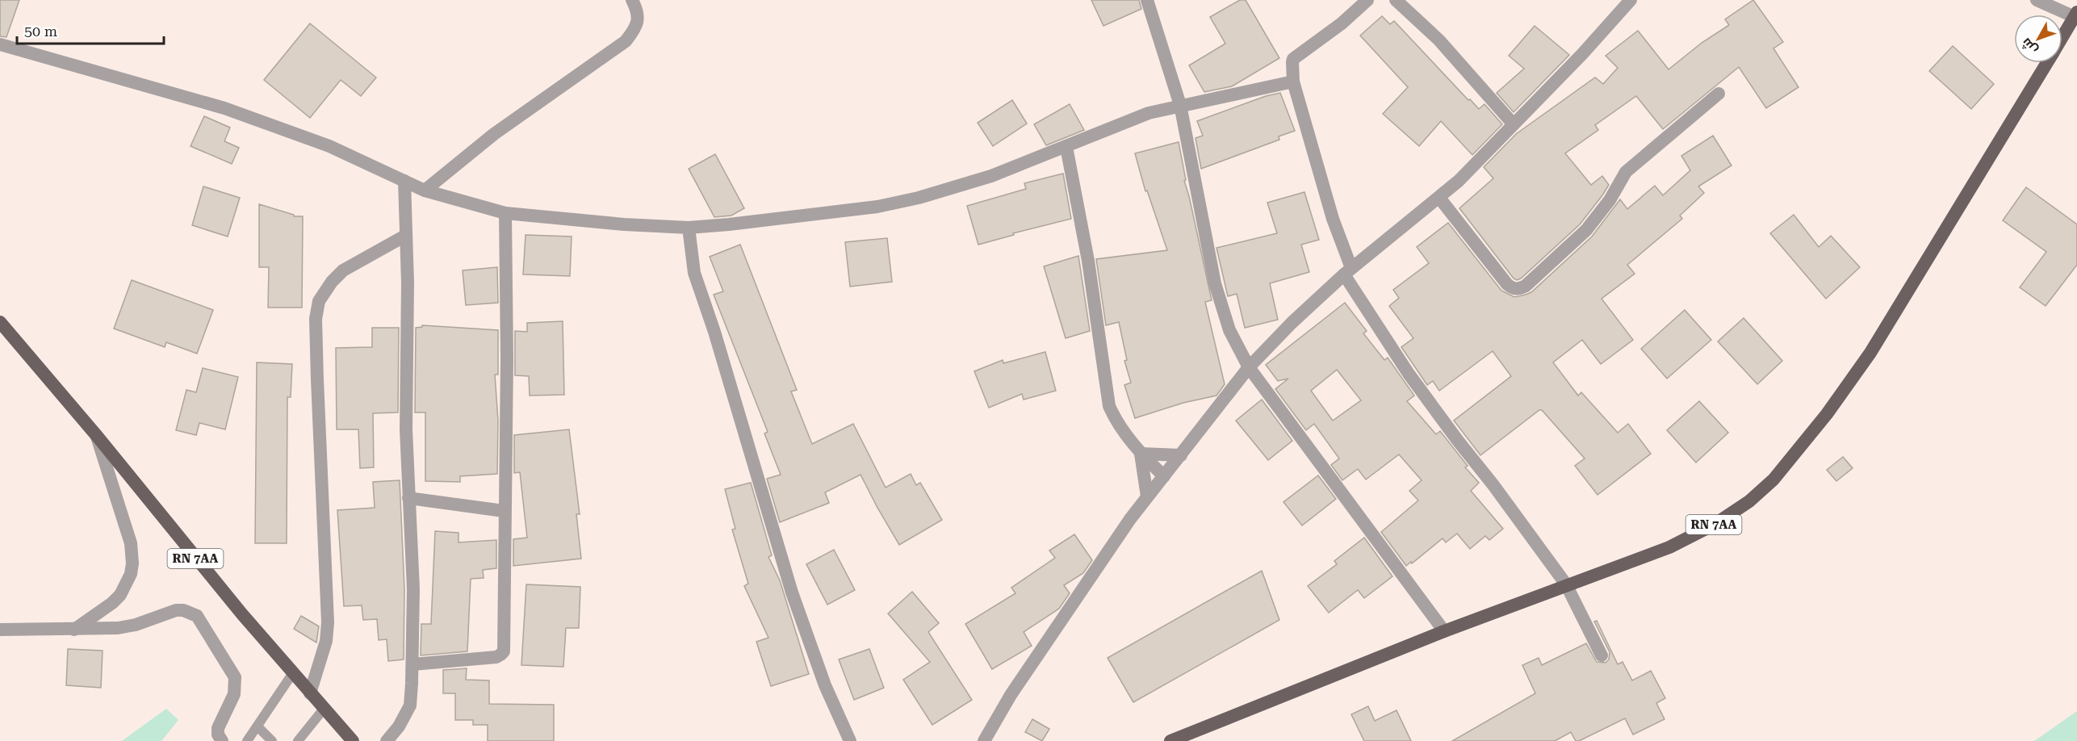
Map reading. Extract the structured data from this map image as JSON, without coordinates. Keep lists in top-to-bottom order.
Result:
{
  "streets": {
    "main road": ["RN 7AA"]
  },
  "scale_bar": "50 m",
  "north": "bottom left"
}
